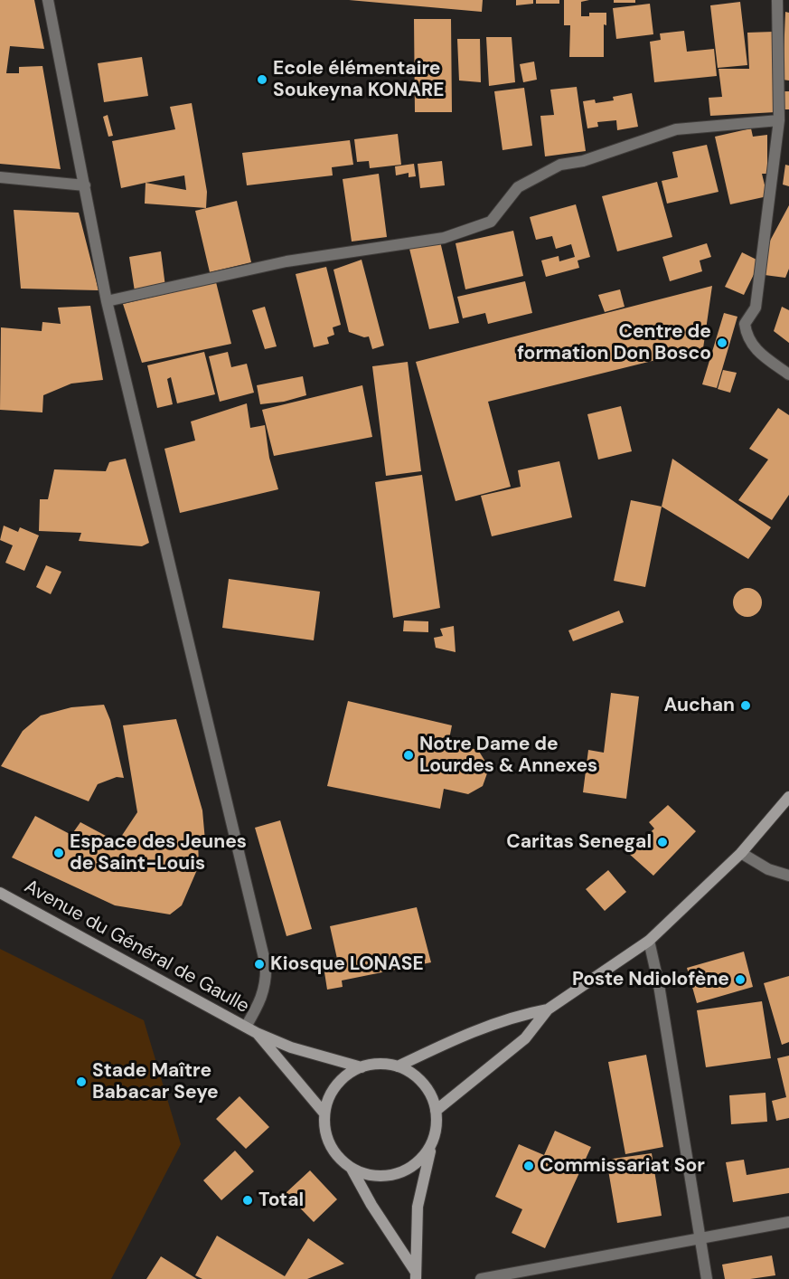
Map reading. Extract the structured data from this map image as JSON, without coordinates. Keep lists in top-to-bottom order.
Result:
{
  "streets": {
    "street": ["Avenue du Général de Gaulle"]
  },
  "places": [
    "Ecole élémentaire Soukeyna KONARE",
    "Centre de formation Don Bosco",
    "Auchan",
    "Notre Dame de Lourdes & Annexes",
    "Caritas Senegal",
    "Espace des Jeunes de Saint-Louis",
    "Kiosque LONASE",
    "Poste Ndiolofène",
    "Stade Maître Babacar Seye",
    "Commissariat Sor",
    "Total"
  ]
}
